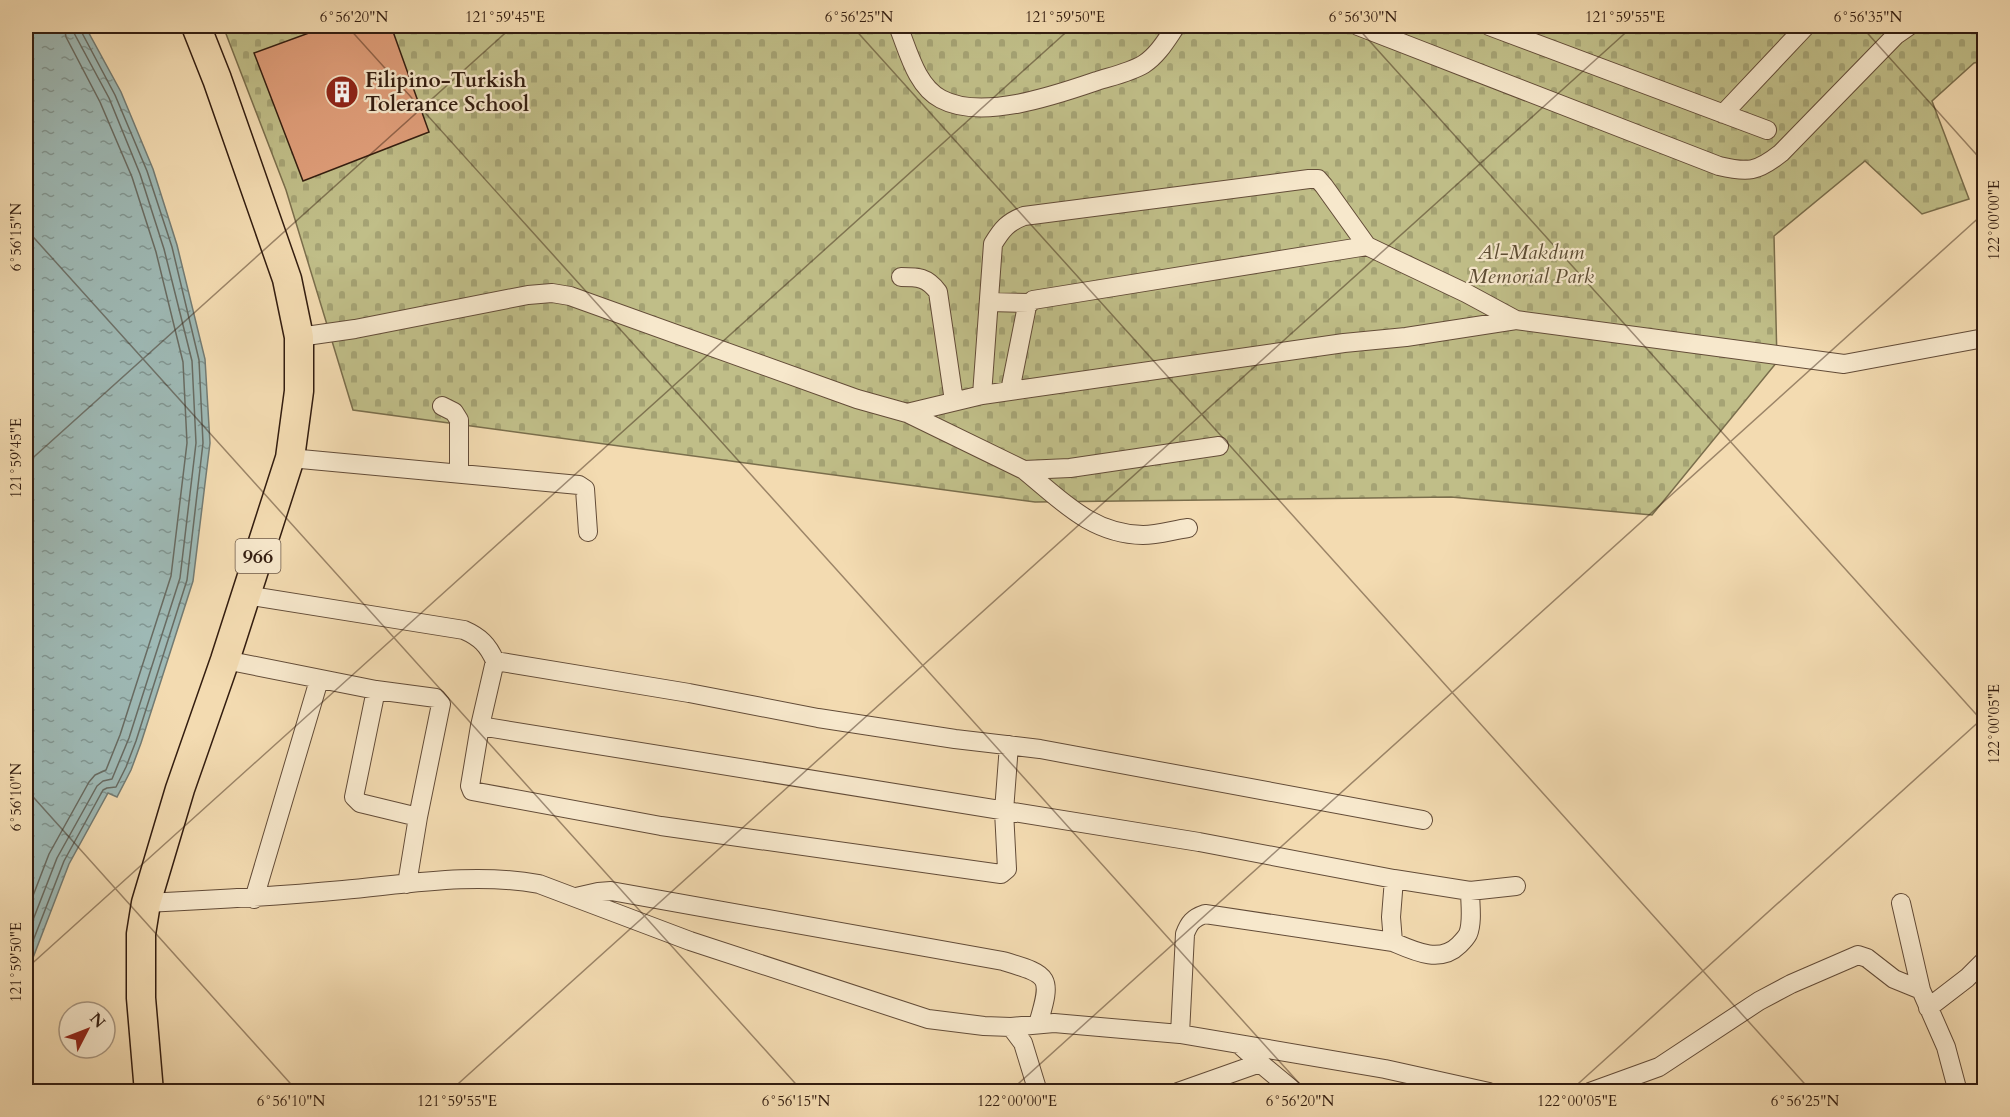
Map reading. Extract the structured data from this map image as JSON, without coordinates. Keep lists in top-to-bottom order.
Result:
{
  "streets": {
    "main road": ["966"]
  },
  "parks": ["Al-Makdum Memorial Park"],
  "places": {
    "building": ["Filipino-Turkish Tolerance School"]
  },
  "north": "top right",
  "coordinates": [
    "6°56'20\"N",
    "121°59'45\"E",
    "6°56'25\"N",
    "121°59'50\"E",
    "6°56'30\"N",
    "121°59'55\"E",
    "6°56'35\"N",
    "122°00'00\"E",
    "6°56'15\"N",
    "122°00'05\"E",
    "6°56'10\"N"
  ]
}
